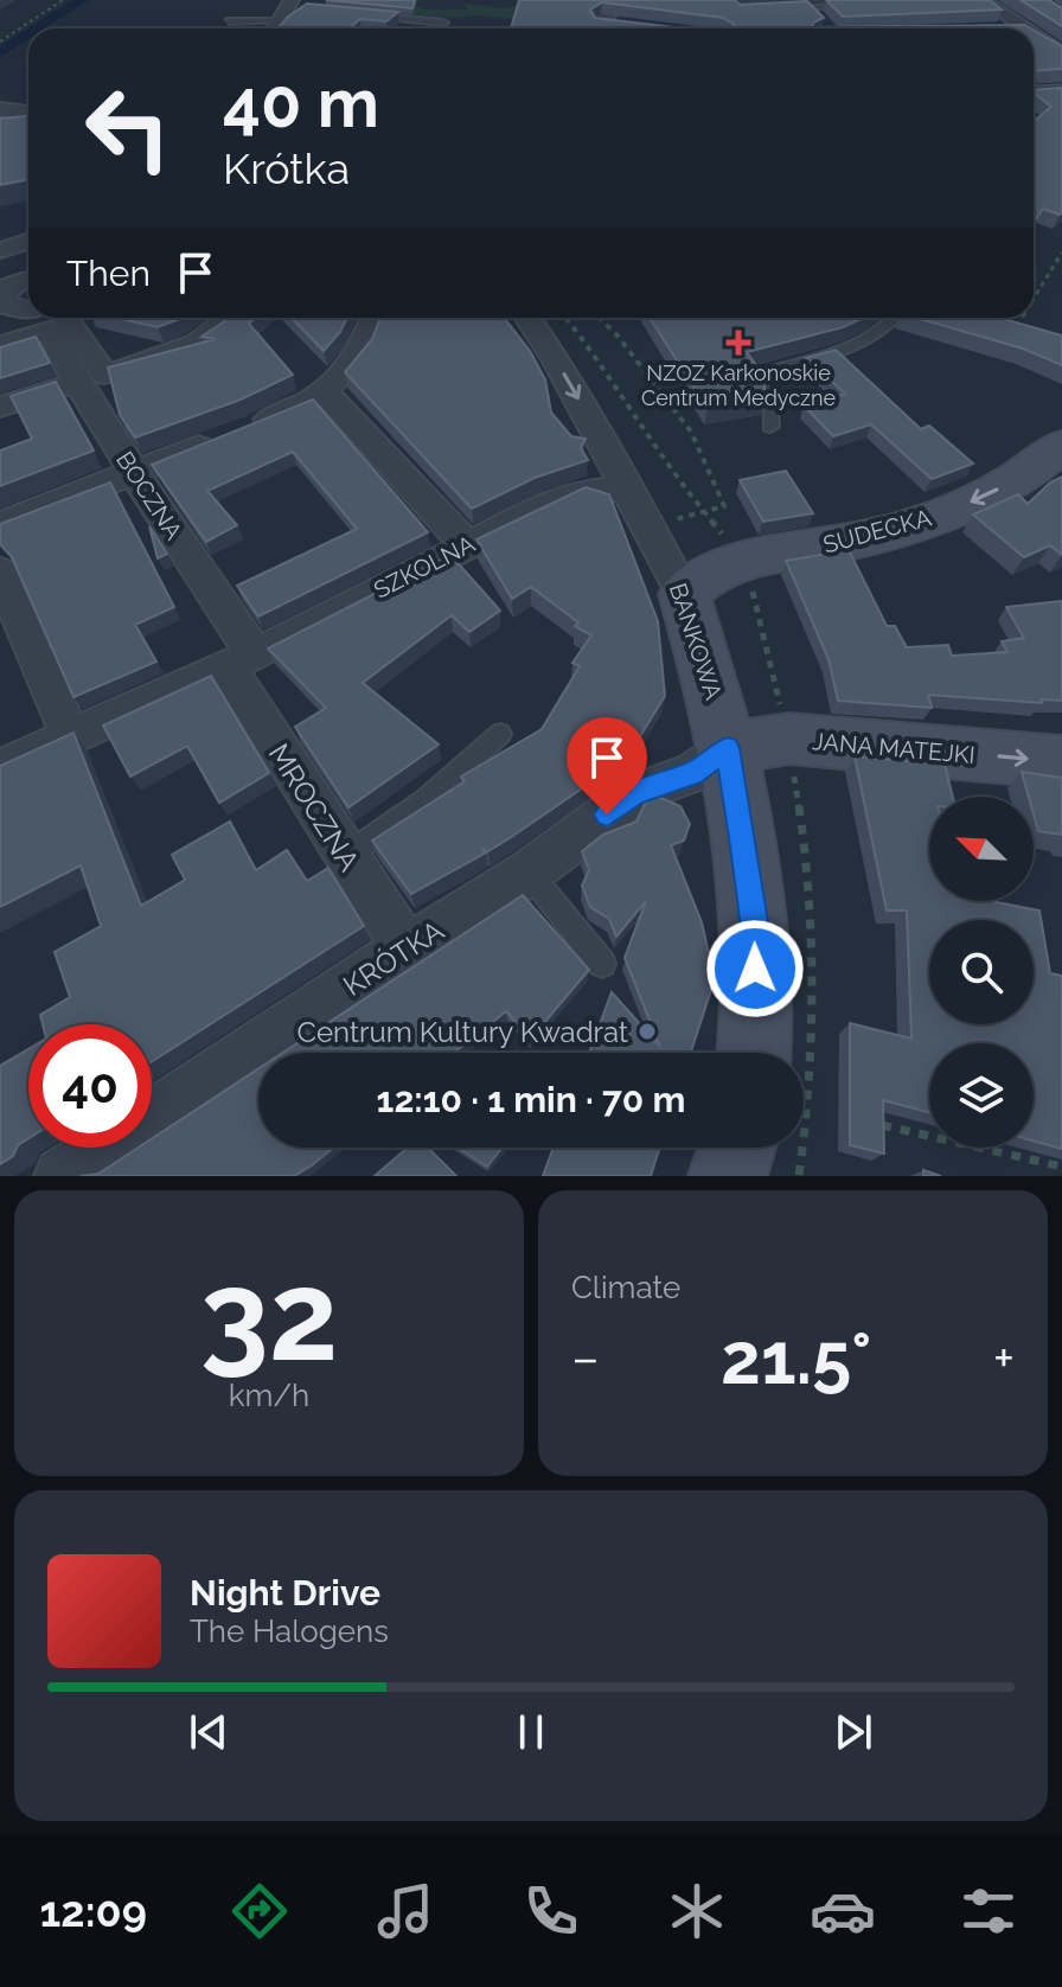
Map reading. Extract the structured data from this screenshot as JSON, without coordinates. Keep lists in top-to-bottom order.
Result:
{
  "streets": {
    "street": [
      "BOCZNA",
      "SUDECKA",
      "SZKOLNA",
      "BANKOWA",
      "JANA MATEJKI",
      "MROCZNA",
      "KRÓTKA"
    ]
  },
  "crossings": [
    ["BOCZNA", "SZKOLNA"],
    ["BOCZNA", "MROCZNA"],
    ["SUDECKA", "BANKOWA"],
    ["SZKOLNA", "BANKOWA"],
    ["SZKOLNA", "MROCZNA"],
    ["BANKOWA", "JANA MATEJKI"],
    ["BANKOWA", "KRÓTKA"],
    ["JANA MATEJKI", "KRÓTKA"],
    ["MROCZNA", "KRÓTKA"]
  ],
  "one_way": ["SUDECKA", "JANA MATEJKI"],
  "places": {
    "health": ["NZOZ Karkonoskie Centrum Medyczne"],
    "other": ["Centrum Kultury Kwadrat"]
  },
  "north": "top left",
  "page": {
    "turn": ["40 m", "Krótka"],
    "then": "Then",
    "limit": "40",
    "trip": "12:10 · 1 min · 70 m",
    "tile": [
      ["32", "km/h"],
      "Climate"
    ],
    "heat": ["−", "21.5°", "+"],
    "song": ["Night Drive", "The Halogens"],
    "tabs": "12:09"
  }
}
